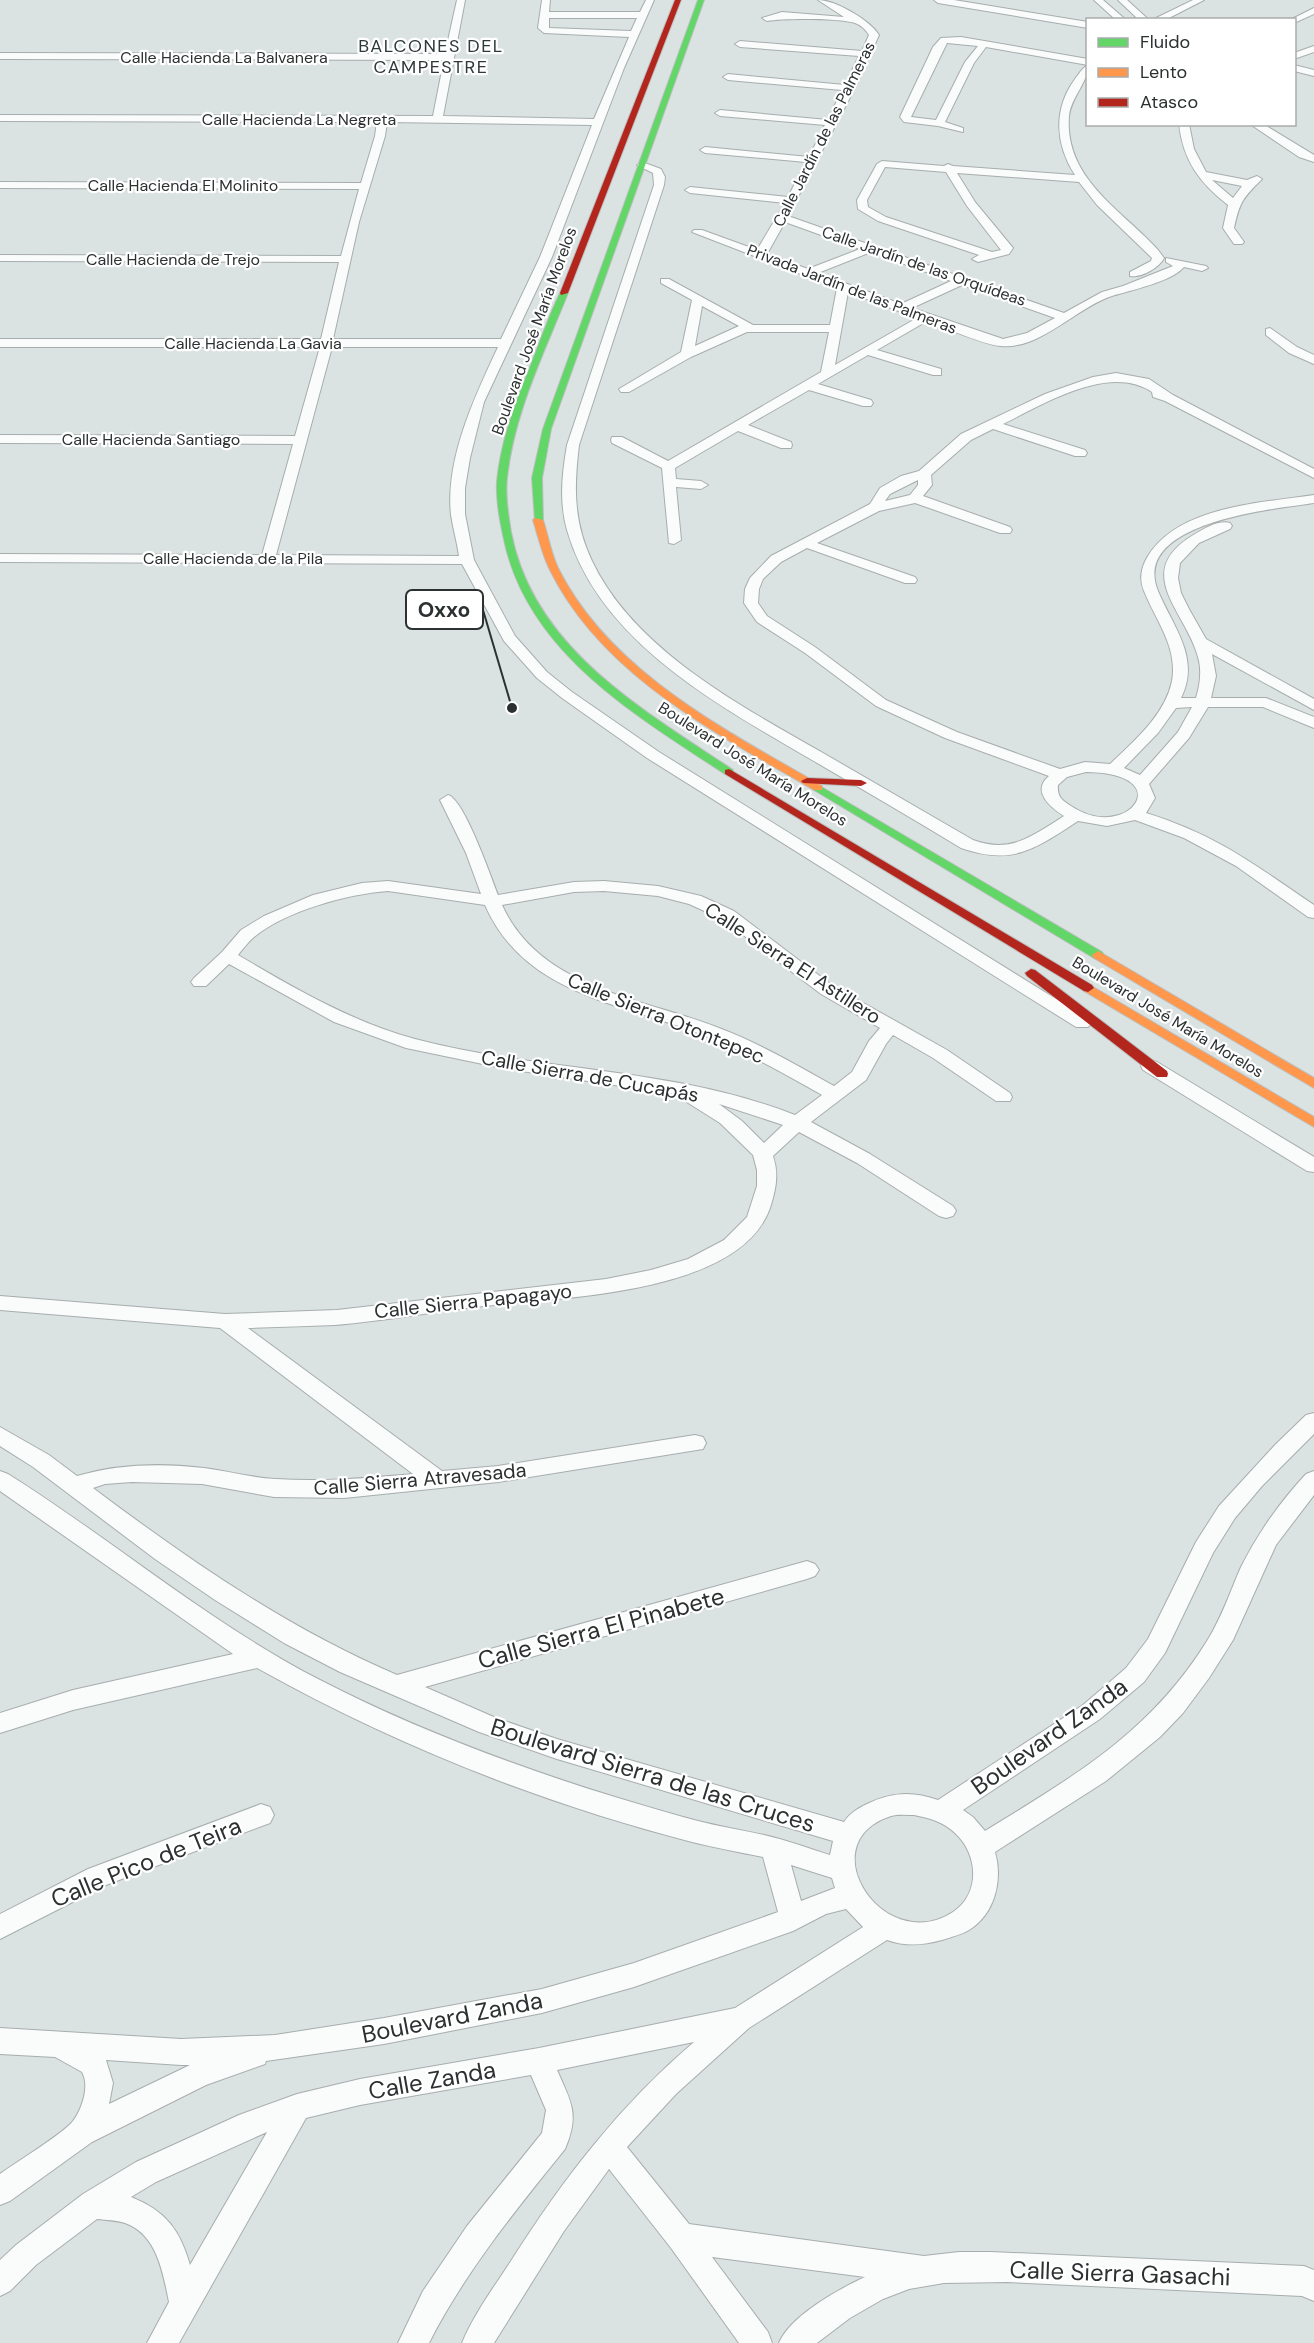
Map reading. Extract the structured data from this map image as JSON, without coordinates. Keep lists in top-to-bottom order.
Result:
{
  "streets": {
    "main road": ["Boulevard José María Morelos"],
    "street": [
      "Calle Hacienda La Balvanera",
      "Calle Hacienda La Negreta",
      "Calle Jardín de las Palmeras",
      "Calle Hacienda El Molinito",
      "Calle Hacienda de Trejo",
      "Calle Jardín de las Orquídeas",
      "Privada Jardín de las Palmeras",
      "Calle Hacienda La Gavia",
      "Calle Hacienda Santiago",
      "Calle Hacienda de la Pila",
      "Calle Sierra El Astillero",
      "Calle Sierra Otontepec",
      "Calle Sierra de Cucapás",
      "Calle Sierra Papagayo",
      "Calle Sierra Atravesada",
      "Calle Sierra El Pinabete",
      "Boulevard Zanda",
      "Boulevard Sierra de las Cruces",
      "Calle Pico de Teira",
      "Calle Zanda",
      "Calle Sierra Gasachi"
    ]
  },
  "crossings": [
    ["Calle Jardín de las Palmeras", "Calle Jardín de las Orquídeas"],
    ["Calle Jardín de las Palmeras", "Privada Jardín de las Palmeras"],
    ["Calle Jardín de las Orquídeas", "Privada Jardín de las Palmeras"],
    ["Calle Sierra El Astillero", "Calle Sierra Otontepec"],
    ["Calle Sierra El Astillero", "Calle Sierra de Cucapás"],
    ["Calle Sierra Atravesada", "Boulevard Sierra de las Cruces"],
    ["Calle Sierra El Pinabete", "Boulevard Sierra de las Cruces"],
    ["Boulevard Zanda", "Boulevard Sierra de las Cruces"],
    ["Boulevard Zanda", "Calle Zanda"],
    ["Boulevard Sierra de las Cruces", "Calle Zanda"]
  ],
  "districts": ["BALCONES DEL CAMPESTRE"],
  "places": ["Oxxo"],
  "legend": ["Fluido", "Lento", "Atasco"]
}
